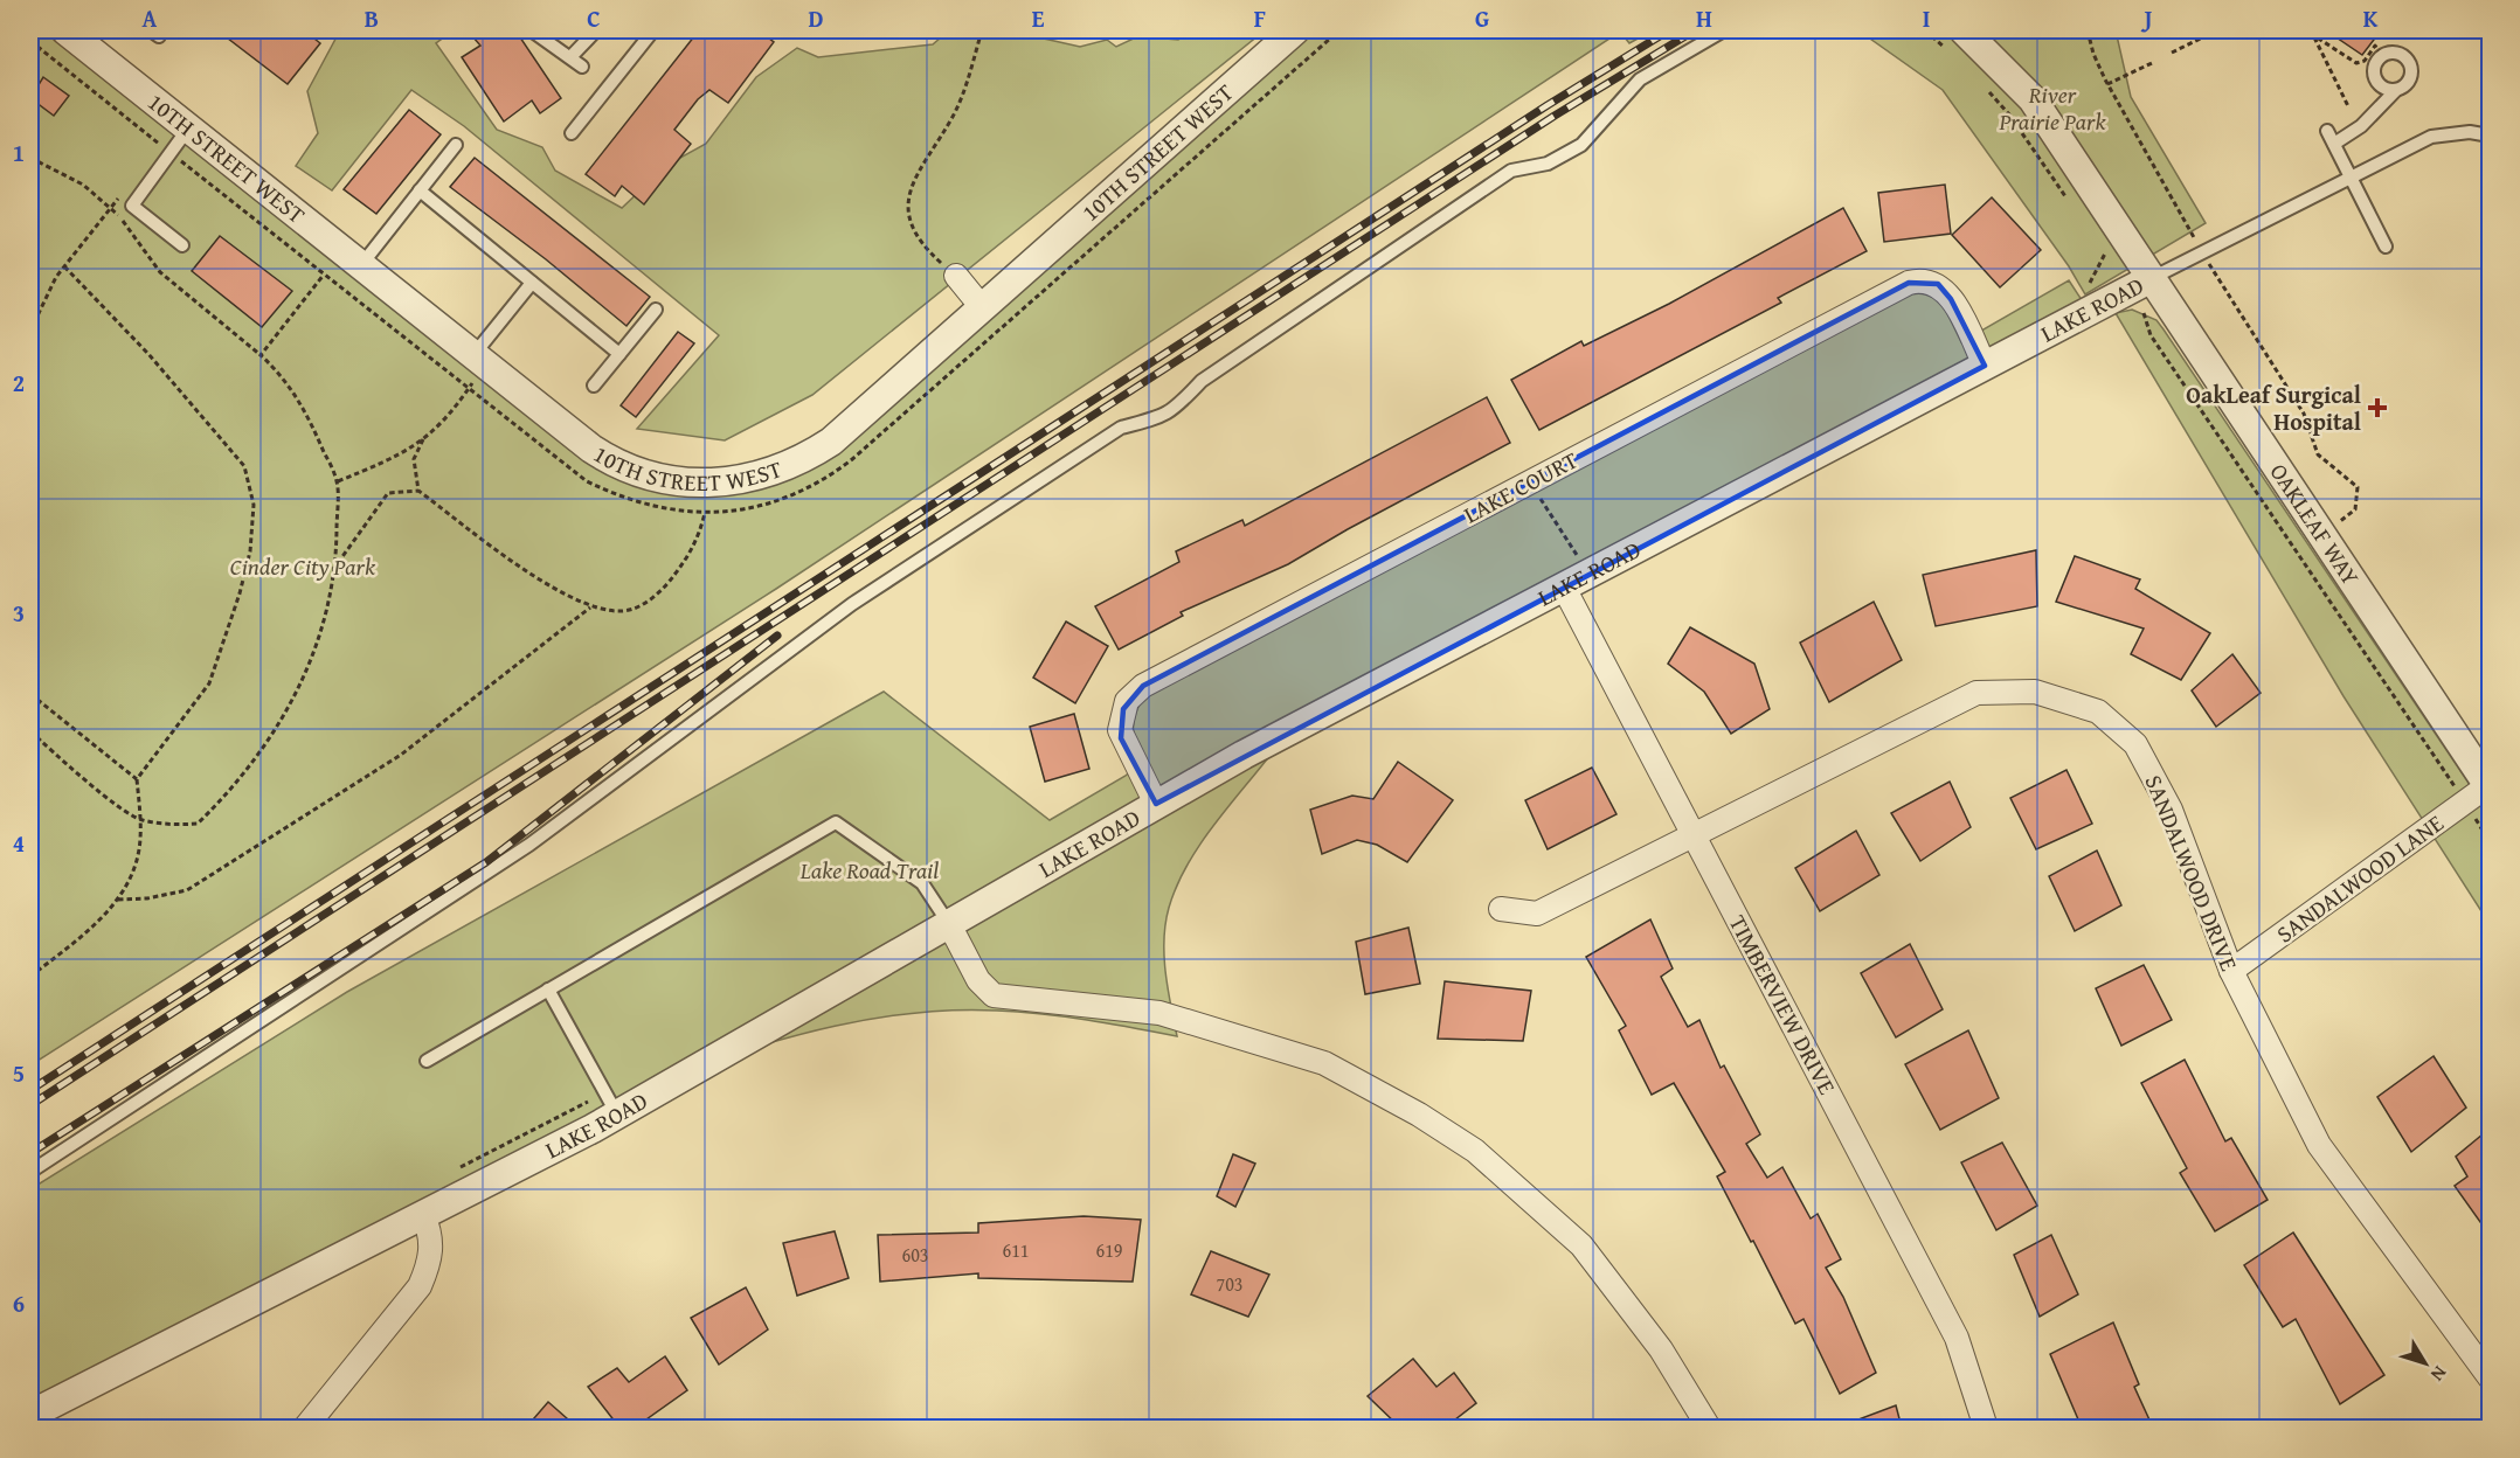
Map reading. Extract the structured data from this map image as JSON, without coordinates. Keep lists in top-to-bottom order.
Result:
{
  "streets": {
    "street": [
      "10TH STREET WEST",
      "LAKE ROAD",
      "LAKE COURT",
      "OAKLEAF WAY",
      "SANDALWOOD DRIVE",
      "SANDALWOOD LANE",
      "TIMBERVIEW DRIVE"
    ]
  },
  "crossings": [
    ["LAKE ROAD", "LAKE COURT"],
    ["LAKE ROAD", "OAKLEAF WAY"],
    ["LAKE ROAD", "TIMBERVIEW DRIVE"],
    ["OAKLEAF WAY", "SANDALWOOD LANE"],
    ["SANDALWOOD DRIVE", "SANDALWOOD LANE"],
    ["SANDALWOOD DRIVE", "TIMBERVIEW DRIVE"]
  ],
  "parks": ["River Prairie Park", "Cinder City Park", "Lake Road Trail"],
  "places": {
    "health": ["OakLeaf Surgical Hospital"]
  },
  "house_numbers": [
    "611",
    "619",
    "603",
    "703"
  ],
  "north": "bottom right",
  "grid": {
    "columns": [
      "A",
      "B",
      "C",
      "D",
      "E",
      "F",
      "G",
      "H",
      "I",
      "J",
      "K"
    ],
    "rows": [
      "1",
      "2",
      "3",
      "4",
      "5",
      "6"
    ]
  }
}
